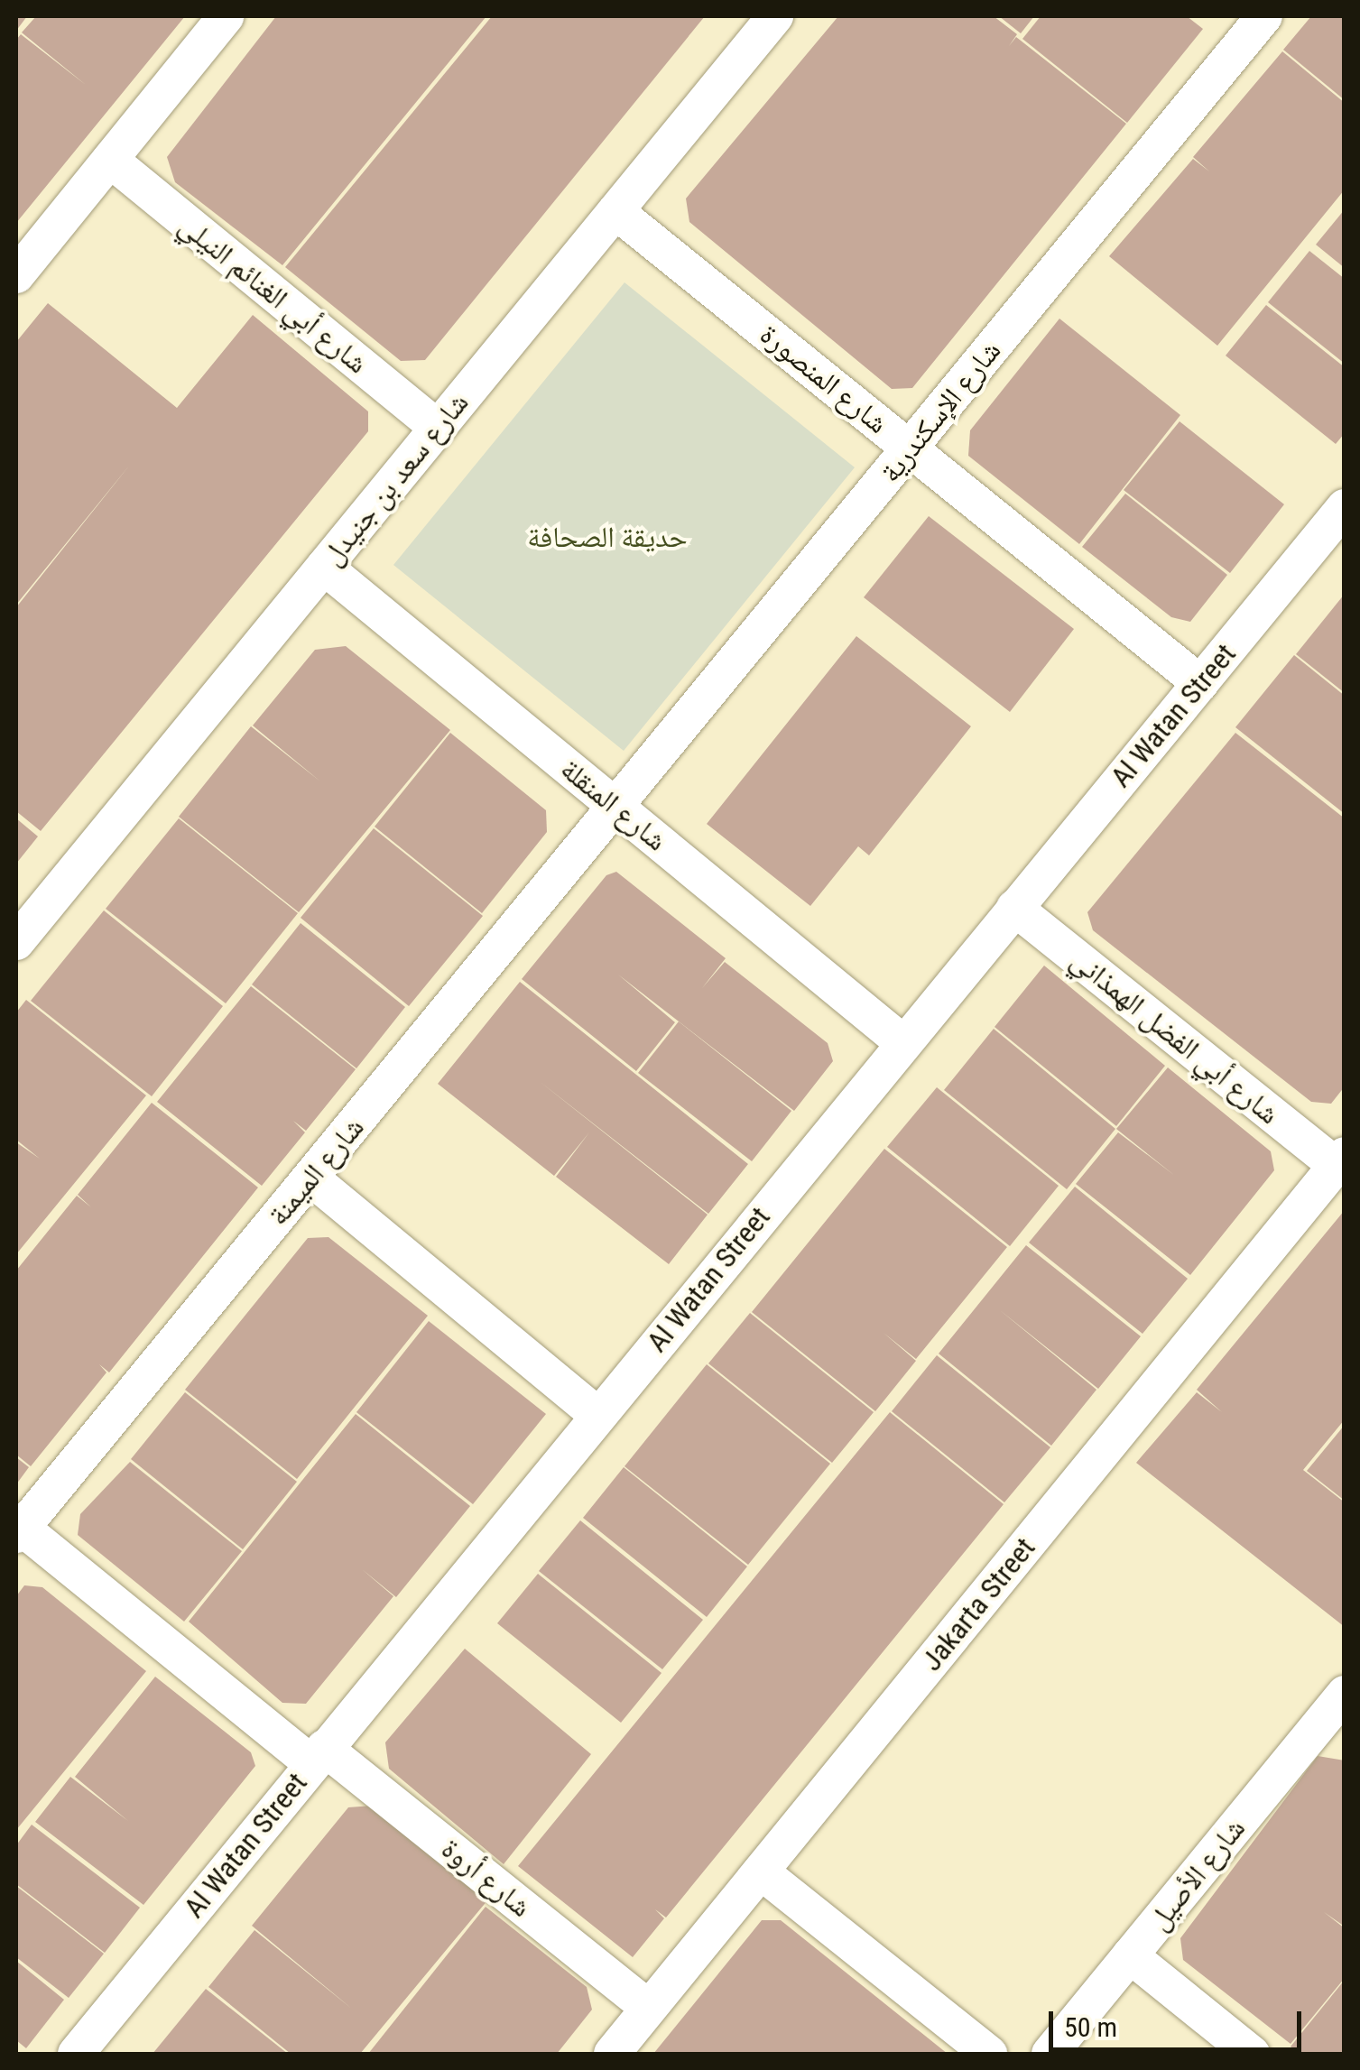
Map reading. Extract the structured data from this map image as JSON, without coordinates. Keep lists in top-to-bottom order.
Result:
{
  "streets": {
    "street": [
      "شارع أبي الغنائم النيلي",
      "شارع المنصورة",
      "شارع الإسكندرية",
      "شارع سعد بن جنيدل",
      "Al Watan Street",
      "شارع المنقلة",
      "شارع أبي الفضل الهمذاني",
      "شارع الميمنة",
      "Jakarta Street",
      "شارع الأصيل",
      "شارع أروة"
    ]
  },
  "crossings": [
    ["شارع أبي الغنائم النيلي", "شارع سعد بن جنيدل"],
    ["شارع المنصورة", "شارع الإسكندرية"],
    ["شارع المنصورة", "شارع سعد بن جنيدل"],
    ["شارع المنصورة", "Al Watan Street"],
    ["شارع الإسكندرية", "شارع المنقلة"],
    ["شارع الإسكندرية", "شارع الميمنة"],
    ["شارع سعد بن جنيدل", "شارع المنقلة"],
    ["Al Watan Street", "شارع المنقلة"],
    ["Al Watan Street", "شارع أبي الفضل الهمذاني"],
    ["Al Watan Street", "شارع أروة"],
    ["شارع المنقلة", "شارع الميمنة"],
    ["شارع أبي الفضل الهمذاني", "Jakarta Street"],
    ["شارع الميمنة", "شارع أروة"],
    ["Jakarta Street", "شارع أروة"]
  ],
  "parks": ["حديقة الصحافة"],
  "scale_bar": "50 m"
}
